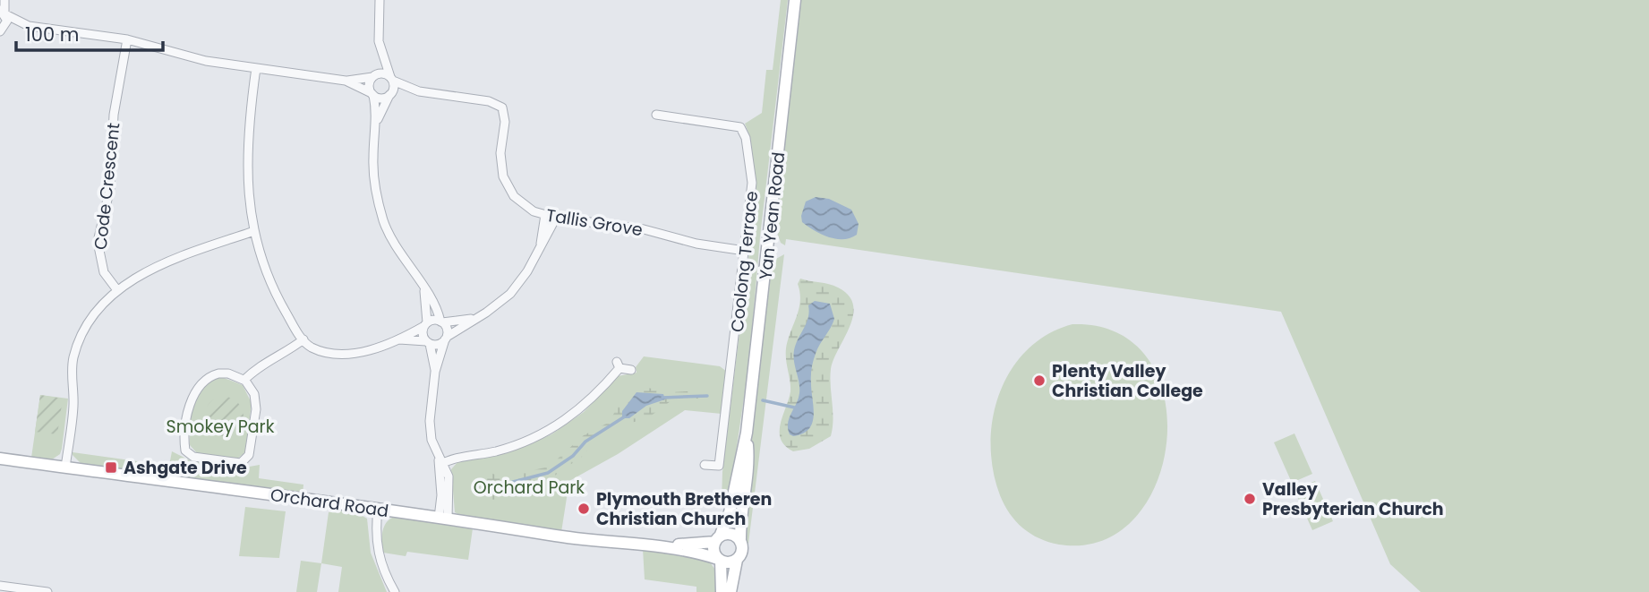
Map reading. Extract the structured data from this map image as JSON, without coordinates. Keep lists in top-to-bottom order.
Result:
{
  "streets": {
    "main road": ["Yan Yean Road", "Orchard Road"],
    "street": ["Code Crescent", "Tallis Grove", "Coolong Terrace"]
  },
  "crossings": [
    ["Yan Yean Road", "Orchard Road"],
    ["Tallis Grove", "Coolong Terrace"]
  ],
  "parks": ["Smokey Park", "Orchard Park"],
  "places": {
    "other": ["Plenty Valley Christian College", "Valley Presbyterian Church", "Plymouth Bretheren Christian Church"],
    "transit": ["Ashgate Drive"]
  },
  "scale_bar": "100 m"
}
